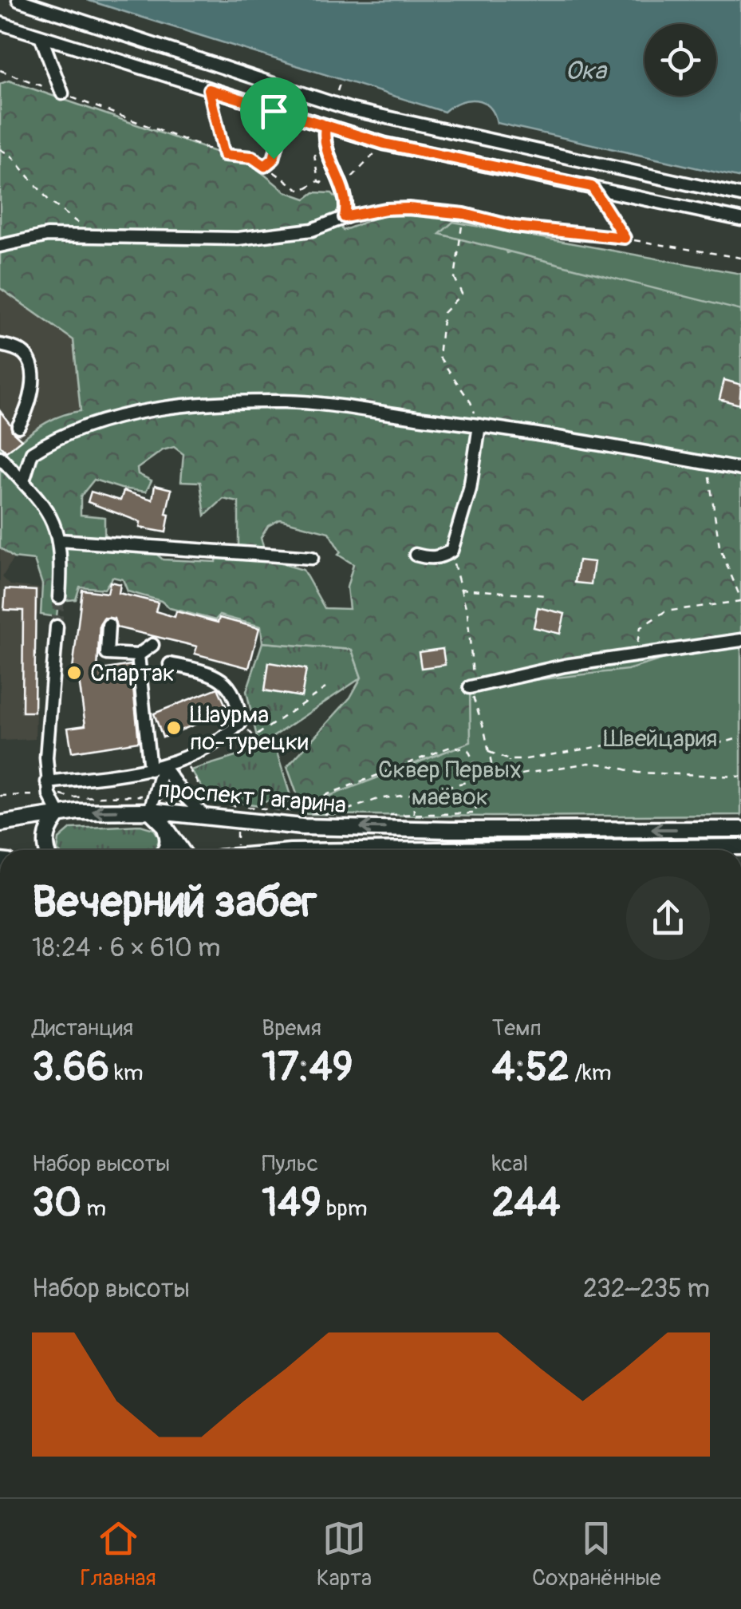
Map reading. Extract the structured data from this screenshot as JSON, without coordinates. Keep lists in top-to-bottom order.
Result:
{
  "streets": {
    "main road": ["проспект Гагарина"]
  },
  "water": ["Ока"],
  "parks": ["Швейцария", "Сквер Первых маёвок"],
  "places": ["Спартак", "Шаурма по-турецки"],
  "page": {
    "heading": ["Вечерний забег", "18:24 · 6 × 610 m"],
    "stats": [
      ["Дистанция", "3.66 km"],
      ["Время", "17:49"],
      ["Темп", "4:52 /km"],
      ["Набор высоты", "30 m"],
      ["Пульс", "149 bpm"],
      ["kcal", "244"]
    ],
    "chart": ["Набор высоты", "232–235 m"],
    "tabs": ["Главная", "Карта", "Сохранённые"]
  }
}
